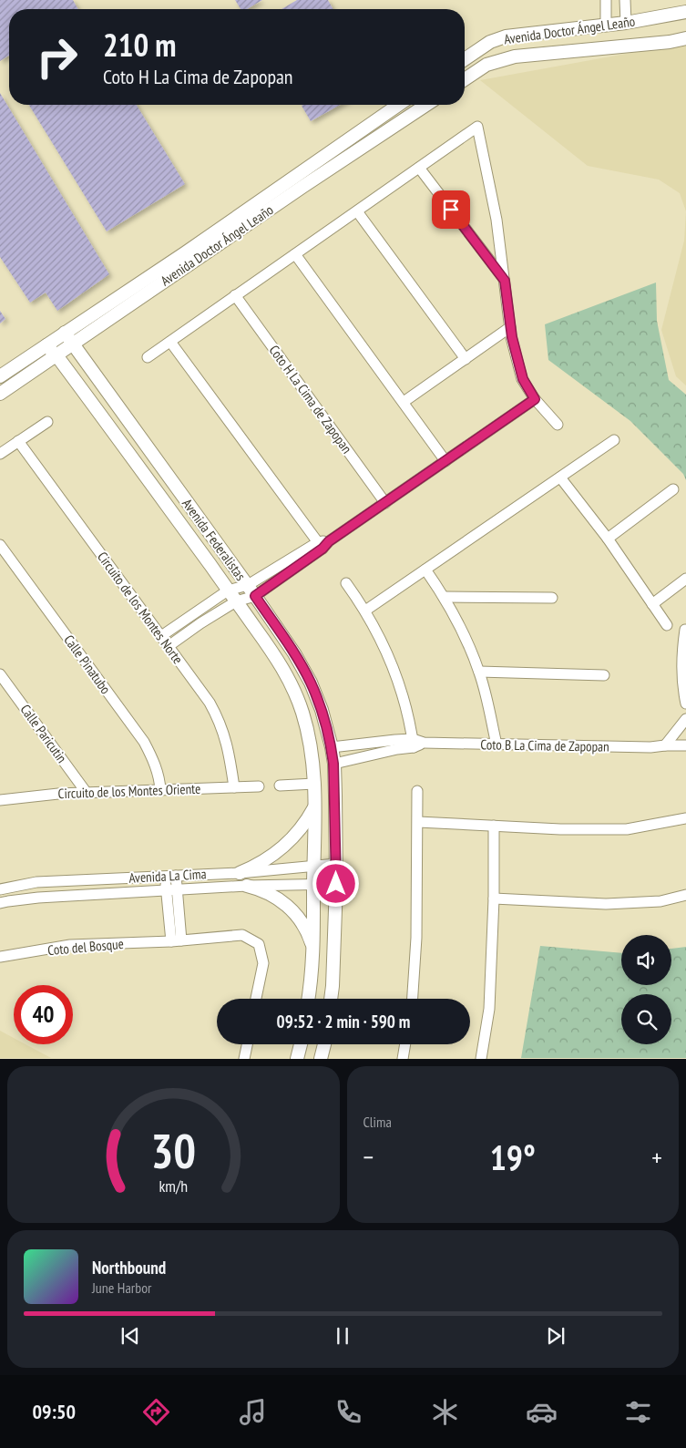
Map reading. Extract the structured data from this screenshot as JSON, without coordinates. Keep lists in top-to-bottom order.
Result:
{
  "streets": {
    "street": [
      "Avenida Doctor Ángel Leaño",
      "Coto H La Cima de Zapopan",
      "Avenida Federalistas",
      "Circuito de los Montes Norte",
      "Calle Pinatubo",
      "Calle Paricutin",
      "Coto B La Cima de Zapopan",
      "Circuito de los Montes Oriente",
      "Avenida La Cima",
      "Coto del Bosque"
    ]
  },
  "crossings": [
    ["Avenida Doctor Ángel Leaño", "Avenida Federalistas"],
    ["Avenida Federalistas", "Coto B La Cima de Zapopan"],
    ["Avenida Federalistas", "Avenida La Cima"],
    ["Circuito de los Montes Norte", "Circuito de los Montes Oriente"],
    ["Calle Pinatubo", "Circuito de los Montes Oriente"],
    ["Calle Paricutin", "Circuito de los Montes Oriente"]
  ],
  "page": {
    "turn": ["210 m", "Coto H La Cima de Zapopan"],
    "limit": "40",
    "trip": "09:52 · 2 min · 590 m",
    "tile": "Clima",
    "heat": ["−", "19°", "+"],
    "song": ["Northbound", "June Harbor"],
    "tabs": "09:50",
    "gauge": ["30", "km/h"]
  }
}
